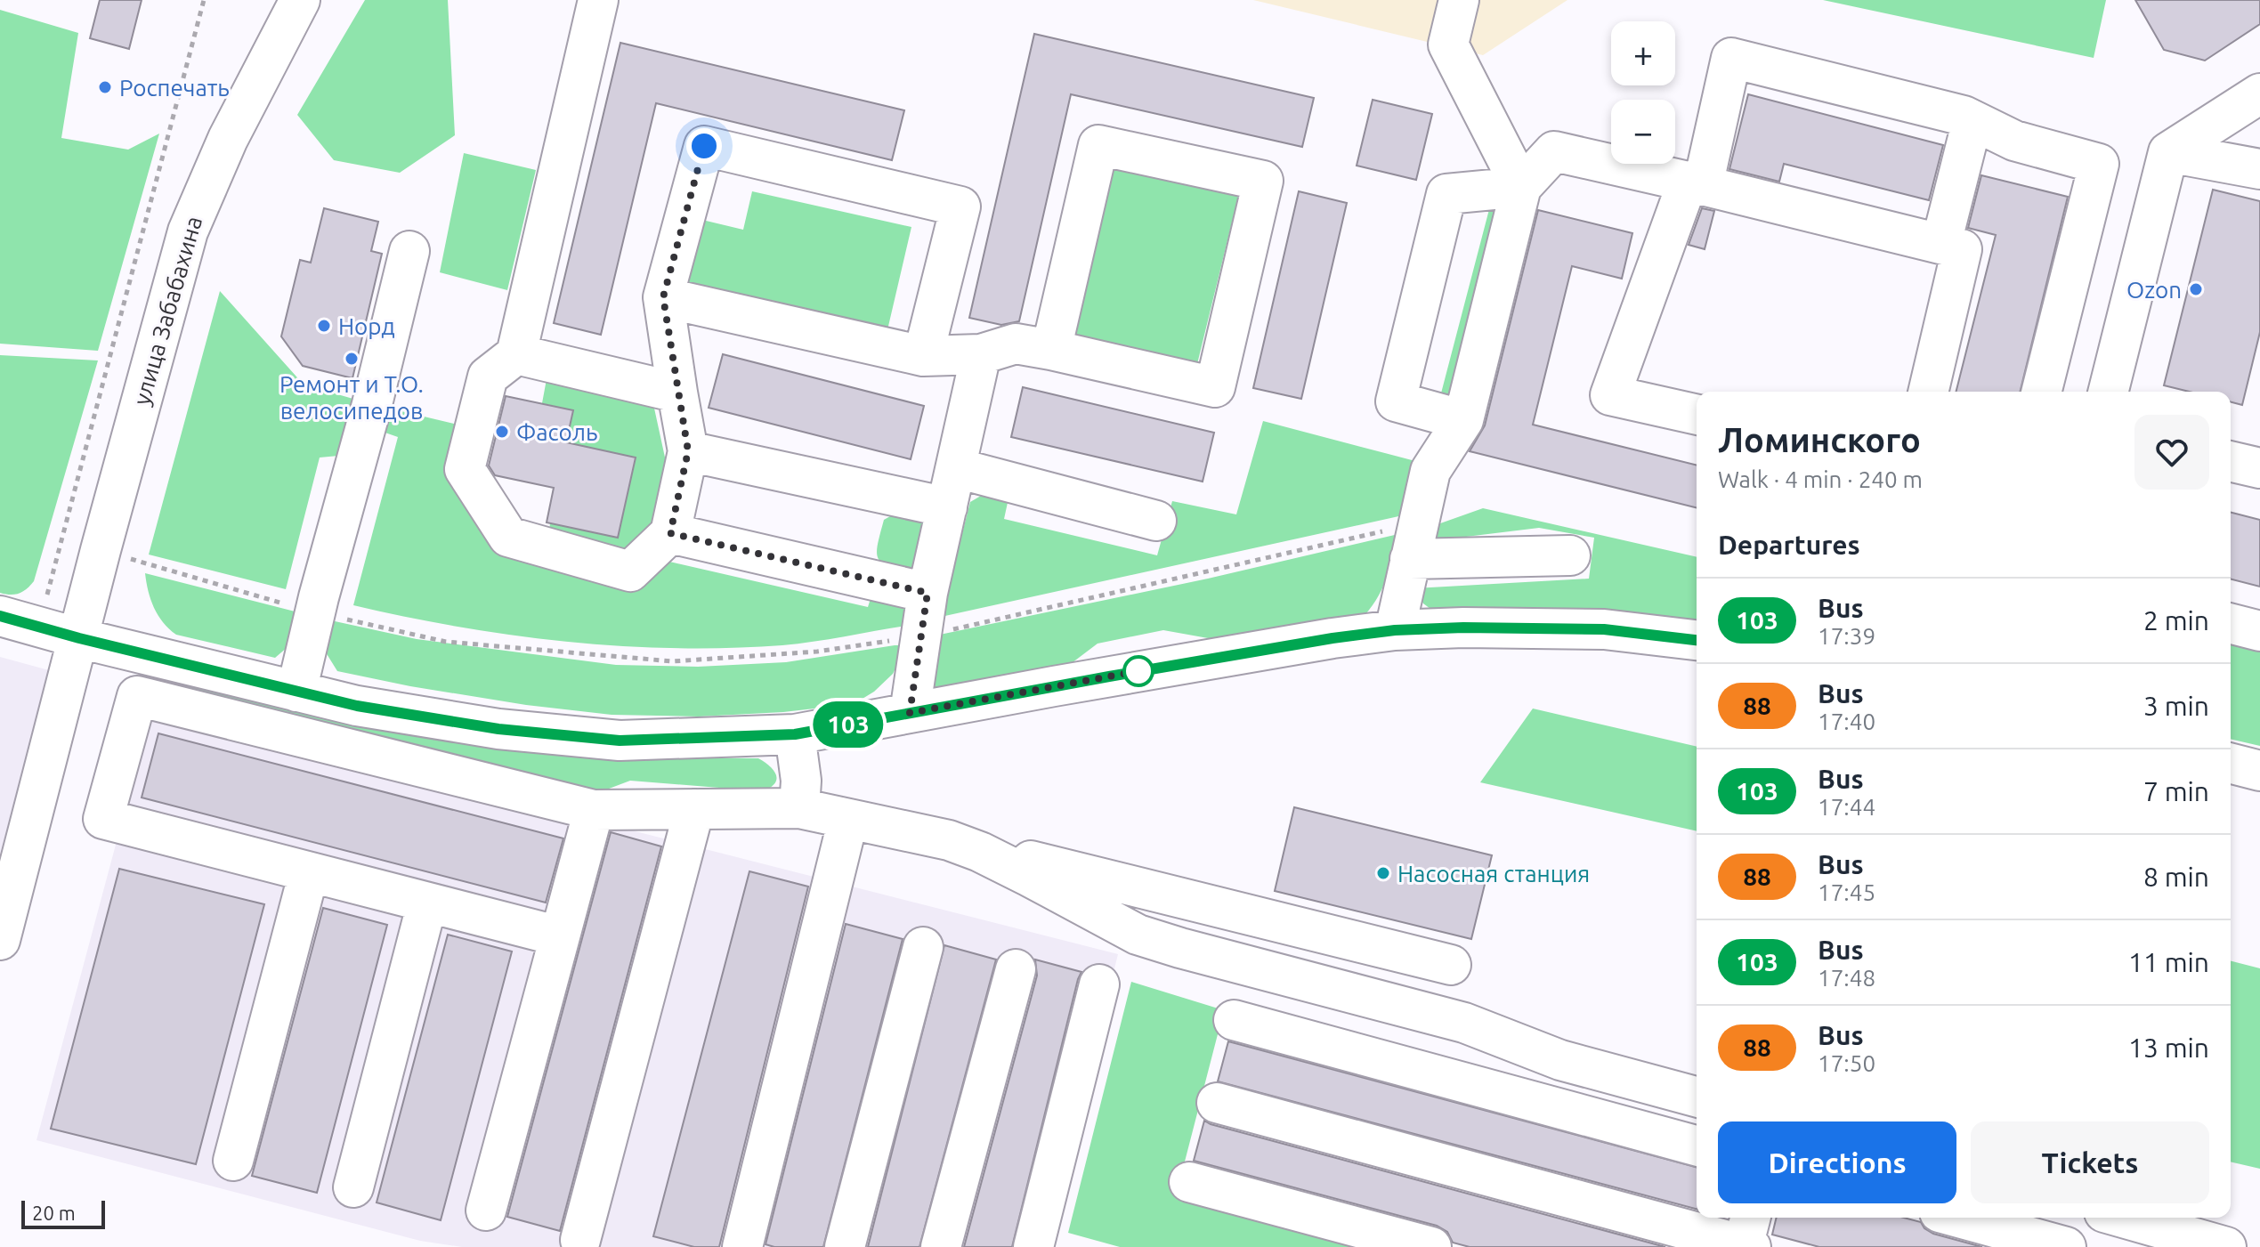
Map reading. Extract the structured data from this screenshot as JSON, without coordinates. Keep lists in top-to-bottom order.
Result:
{
  "streets": {
    "street": ["улица Забабахина"]
  },
  "places": [
    "Роспечать",
    "Ozon",
    "Норд",
    "Ремонт и Т.О. велосипедов",
    "Фасоль",
    "Насосная станция"
  ],
  "lines": ["bus line 103"],
  "scale_bar": "20 m",
  "page": {
    "on_map": "103",
    "map_buttons": ["+", "−"],
    "heading": [
      ["Ломинского", "Walk · 4 min · 240 m"],
      "Departures"
    ],
    "list": [
      {
        "mark": "103",
        "name": "Bus",
        "note": "17:39",
        "value": "2 min"
      },
      {
        "mark": "88",
        "name": "Bus",
        "note": "17:40",
        "value": "3 min"
      },
      {
        "mark": "103",
        "name": "Bus",
        "note": "17:44",
        "value": "7 min"
      },
      {
        "mark": "88",
        "name": "Bus",
        "note": "17:45",
        "value": "8 min"
      },
      {
        "mark": "103",
        "name": "Bus",
        "note": "17:48",
        "value": "11 min"
      },
      {
        "mark": "88",
        "name": "Bus",
        "note": "17:50",
        "value": "13 min"
      }
    ],
    "buttons": ["Directions", "Tickets"],
    "scale": "20 m"
  }
}
